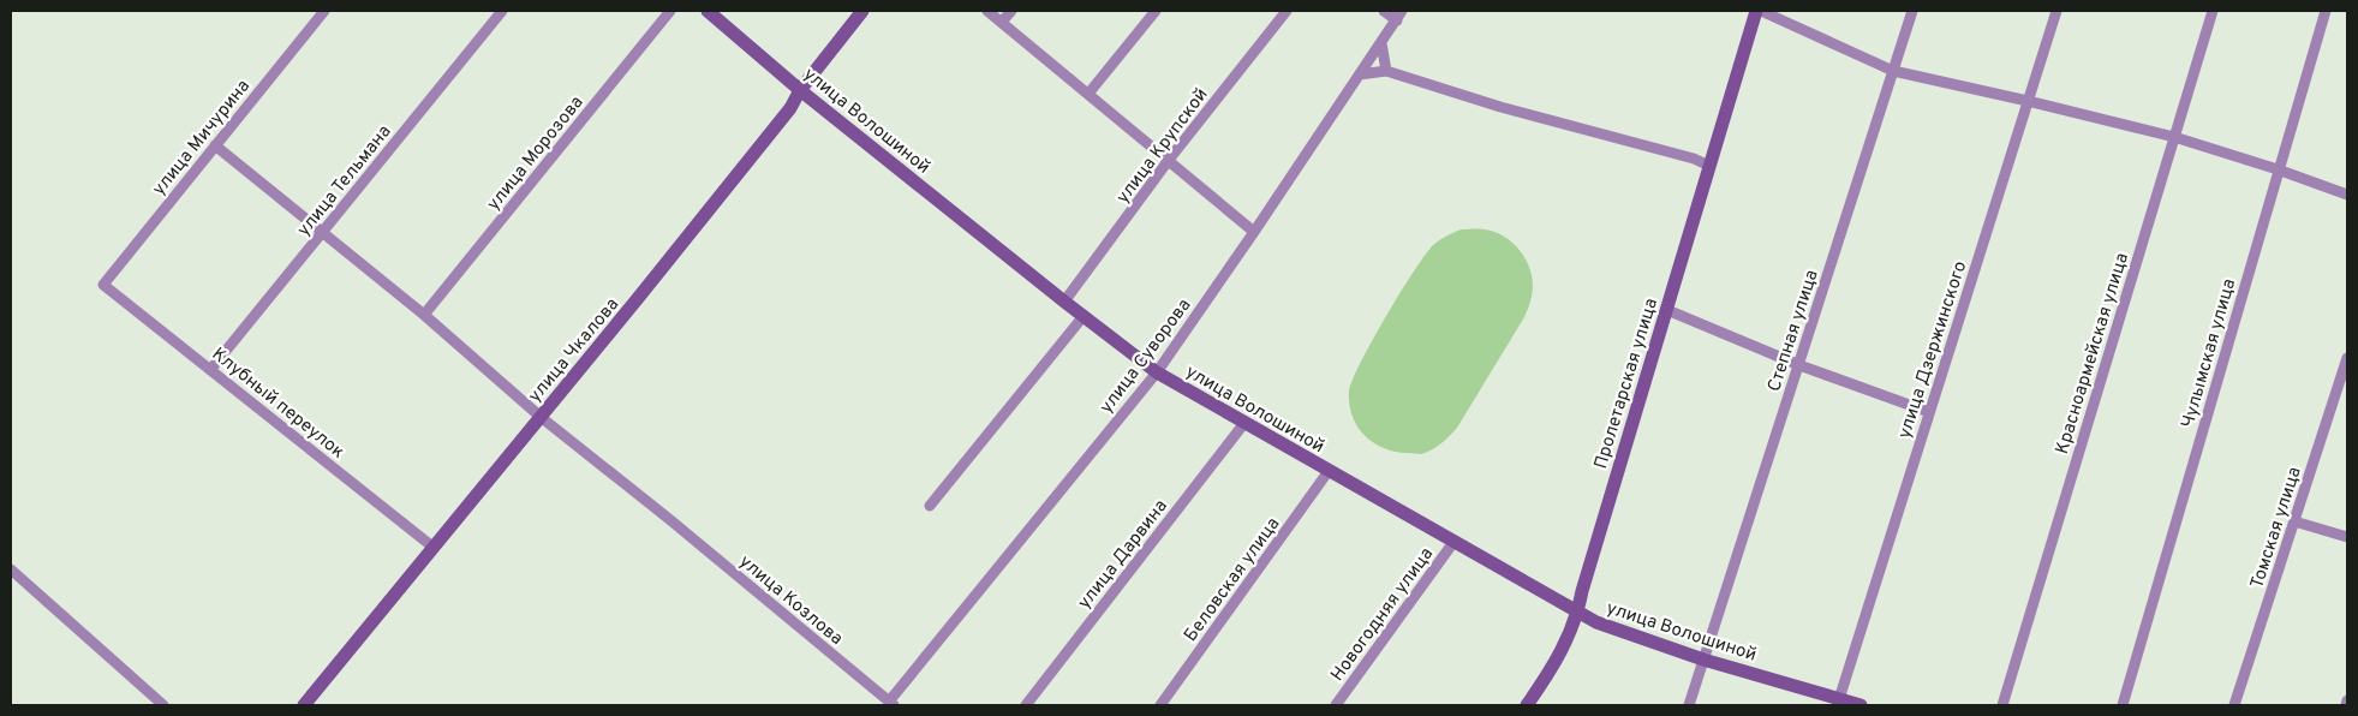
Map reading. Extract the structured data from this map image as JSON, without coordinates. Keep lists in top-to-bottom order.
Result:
{
  "streets": {
    "street": [
      "улица Волошиной",
      "улица Мичурина",
      "улица Крупской",
      "улица Морозова",
      "улица Тельмана",
      "Степная улица",
      "улица Чкалова",
      "улица Дзержинского",
      "Красноармейская улица",
      "Чулымская улица",
      "улица Суворова",
      "Пролетарская улица",
      "Клубный переулок",
      "Томская улица",
      "улица Дарвина",
      "Беловская улица",
      "улица Козлова",
      "Новогодняя улица"
    ]
  },
  "crossings": [
    ["улица Волошиной", "улица Крупской"],
    ["улица Волошиной", "Степная улица"],
    ["улица Волошиной", "улица Чкалова"],
    ["улица Волошиной", "улица Дзержинского"],
    ["улица Волошиной", "улица Суворова"],
    ["улица Волошиной", "Пролетарская улица"],
    ["улица Волошиной", "улица Дарвина"],
    ["улица Волошиной", "Беловская улица"],
    ["улица Волошиной", "Новогодняя улица"],
    ["улица Мичурина", "Клубный переулок"],
    ["улица Морозова", "улица Козлова"],
    ["улица Тельмана", "Клубный переулок"],
    ["улица Чкалова", "Клубный переулок"],
    ["улица Чкалова", "улица Козлова"],
    ["улица Суворова", "улица Козлова"]
  ]
}
